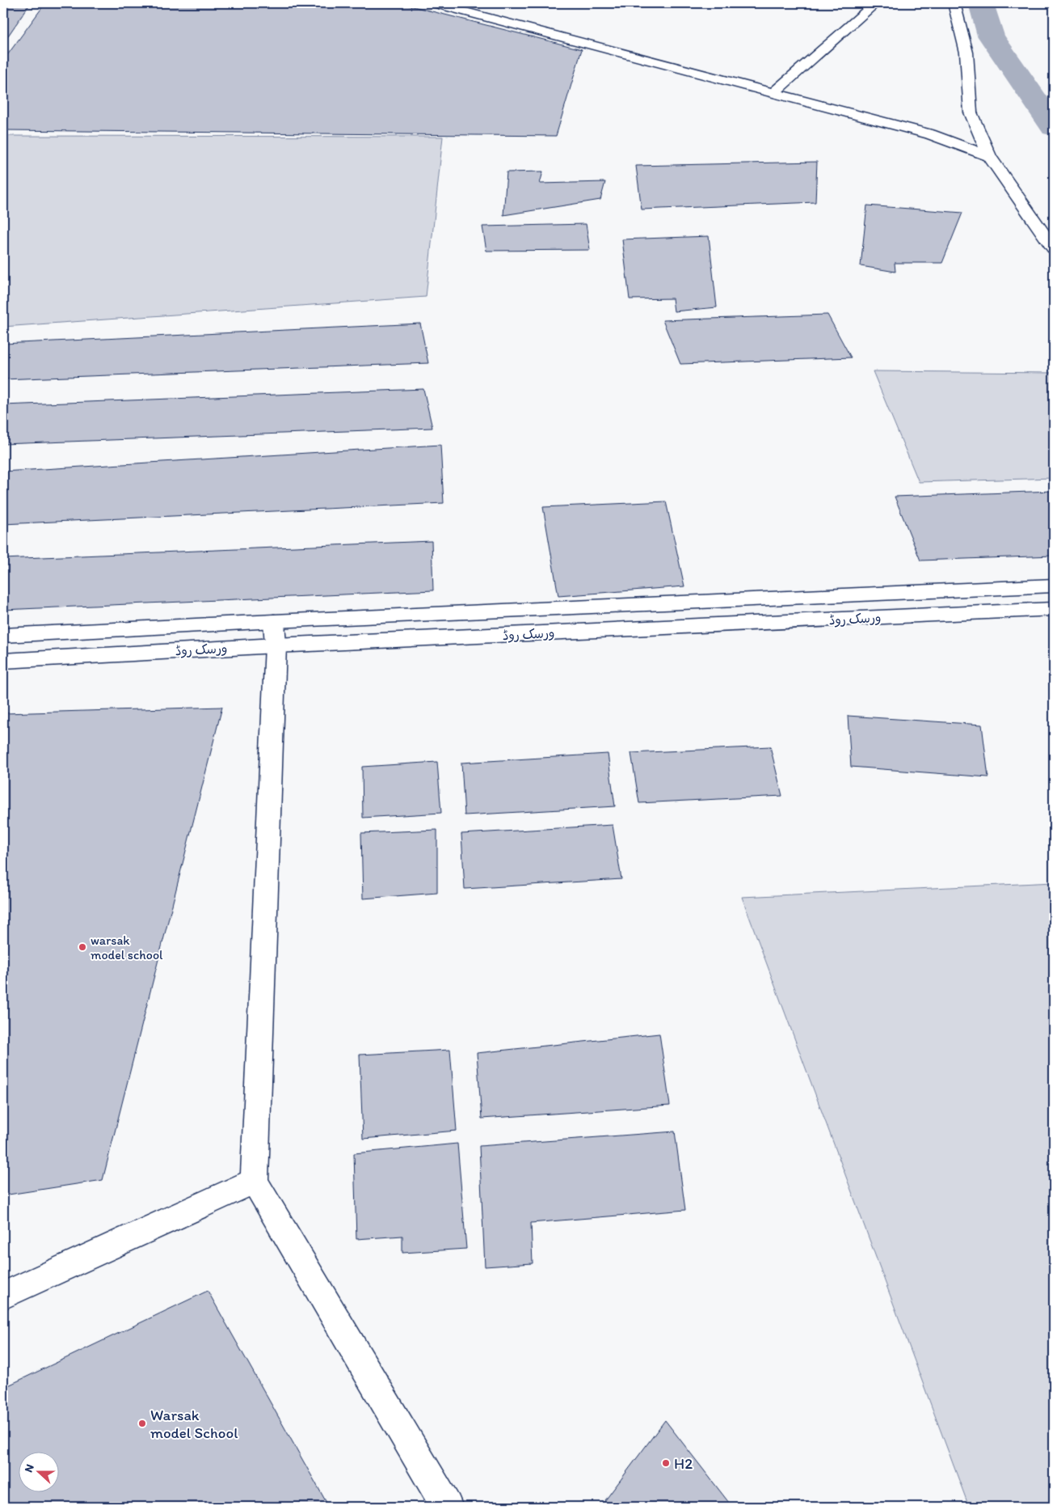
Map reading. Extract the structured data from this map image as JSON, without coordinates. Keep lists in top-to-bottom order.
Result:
{
  "streets": {
    "street": ["ورسک روڈ"]
  },
  "places": ["warsak model school", "Warsak model School", "H2"],
  "north": "left"
}
